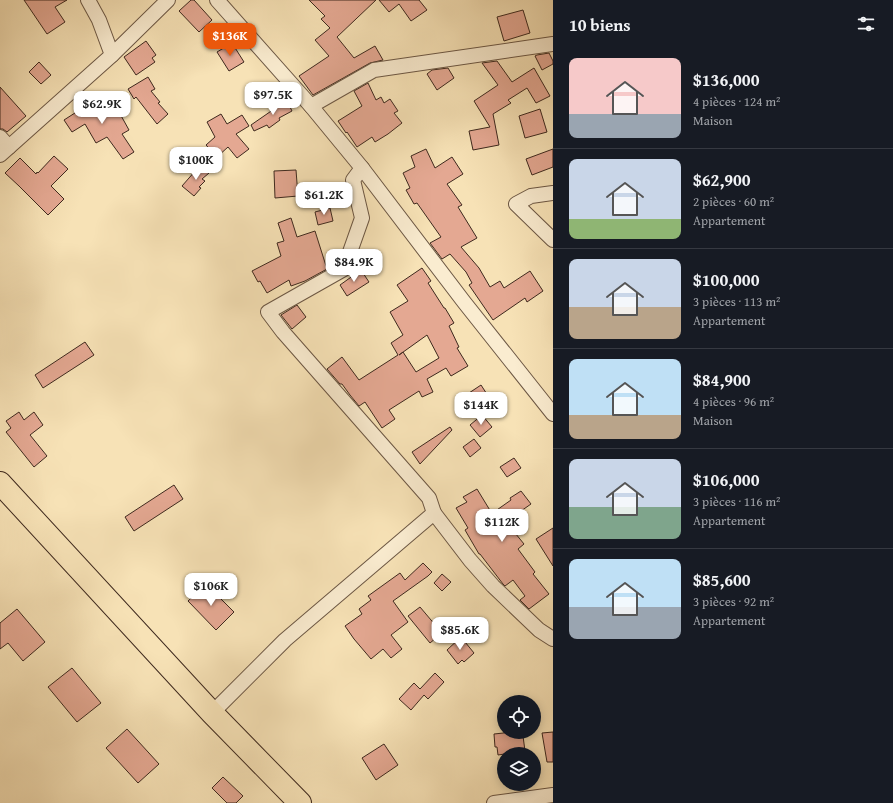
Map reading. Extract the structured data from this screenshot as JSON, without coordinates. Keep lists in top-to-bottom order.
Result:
{
  "page": {
    "heading": "10 biens",
    "price": [
      "$136K",
      "$97.5K",
      "$62.9K",
      "$100K",
      "$61.2K",
      "$84.9K",
      "$144K",
      "$112K",
      "$106K",
      "$85.6K"
    ],
    "list": [
      {
        "name": "$136,000",
        "note": "4 pièces · 124 m² · Maison"
      },
      {
        "name": "$62,900",
        "note": "2 pièces · 60 m² · Appartement"
      },
      {
        "name": "$100,000",
        "note": "3 pièces · 113 m² · Appartement"
      },
      {
        "name": "$84,900",
        "note": "4 pièces · 96 m² · Maison"
      },
      {
        "name": "$106,000",
        "note": "3 pièces · 116 m² · Appartement"
      },
      {
        "name": "$85,600",
        "note": "3 pièces · 92 m² · Appartement"
      }
    ]
  }
}
